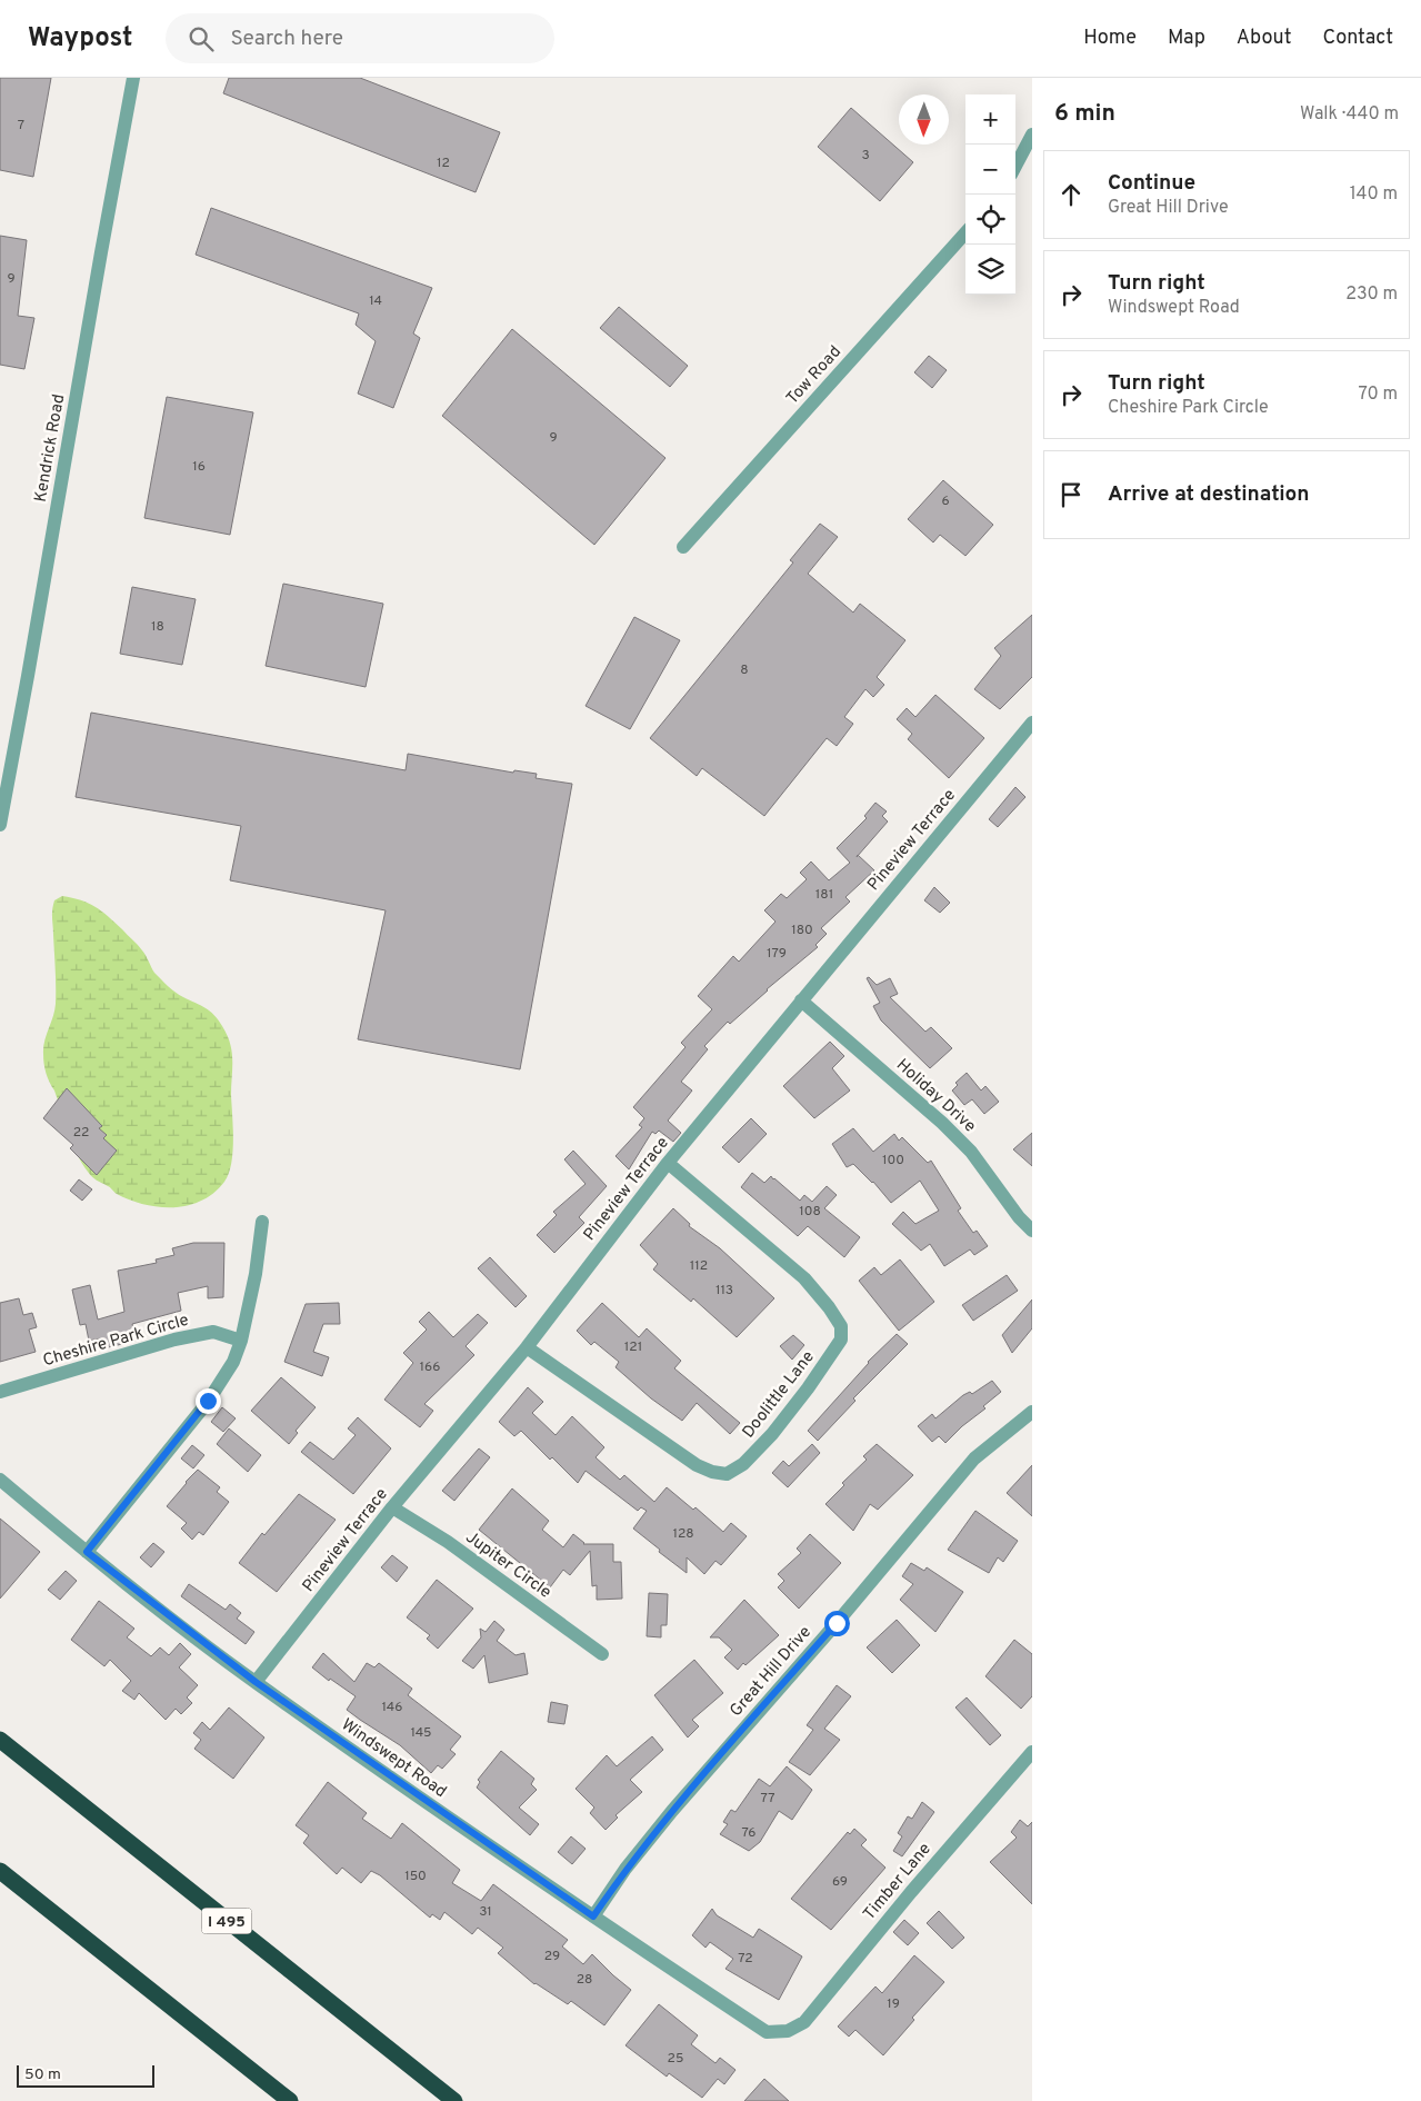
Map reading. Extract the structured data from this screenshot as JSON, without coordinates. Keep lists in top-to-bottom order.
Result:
{
  "streets": {
    "highway": ["I 495"],
    "street": [
      "Tow Road",
      "Kendrick Road",
      "Pineview Terrace",
      "Holiday Drive",
      "Cheshire Park Circle",
      "Doolittle Lane",
      "Jupiter Circle",
      "Great Hill Drive",
      "Windswept Road",
      "Timber Lane"
    ]
  },
  "crossings": [
    ["Pineview Terrace", "Holiday Drive"],
    ["Pineview Terrace", "Doolittle Lane"],
    ["Pineview Terrace", "Jupiter Circle"],
    ["Pineview Terrace", "Windswept Road"],
    ["Great Hill Drive", "Windswept Road"],
    ["Windswept Road", "Timber Lane"]
  ],
  "house_numbers": [
    "7",
    "3",
    "12",
    "9",
    "14",
    "9",
    "16",
    "6",
    "18",
    "8",
    "181",
    "180",
    "179",
    "22",
    "100",
    "108",
    "112",
    "113",
    "121",
    "166",
    "128",
    "146",
    "145",
    "77",
    "76",
    "150",
    "69",
    "31",
    "29",
    "72",
    "28",
    "19",
    "25"
  ],
  "scale_bar": "50 m",
  "north": "bottom",
  "page": {
    "header": "Waypost",
    "search": "Search here",
    "nav": [
      "Home",
      "Map",
      "About",
      "Contact"
    ],
    "heading": ["6 min", "Walk · 440 m"],
    "map_buttons": ["+", "−"],
    "list": [
      ["Continue", "Great Hill Drive", "140 m"],
      ["Turn right", "Windswept Road", "230 m"],
      ["Turn right", "Cheshire Park Circle", "70 m"],
      "Arrive at destination"
    ],
    "scale": "50 m"
  }
}
